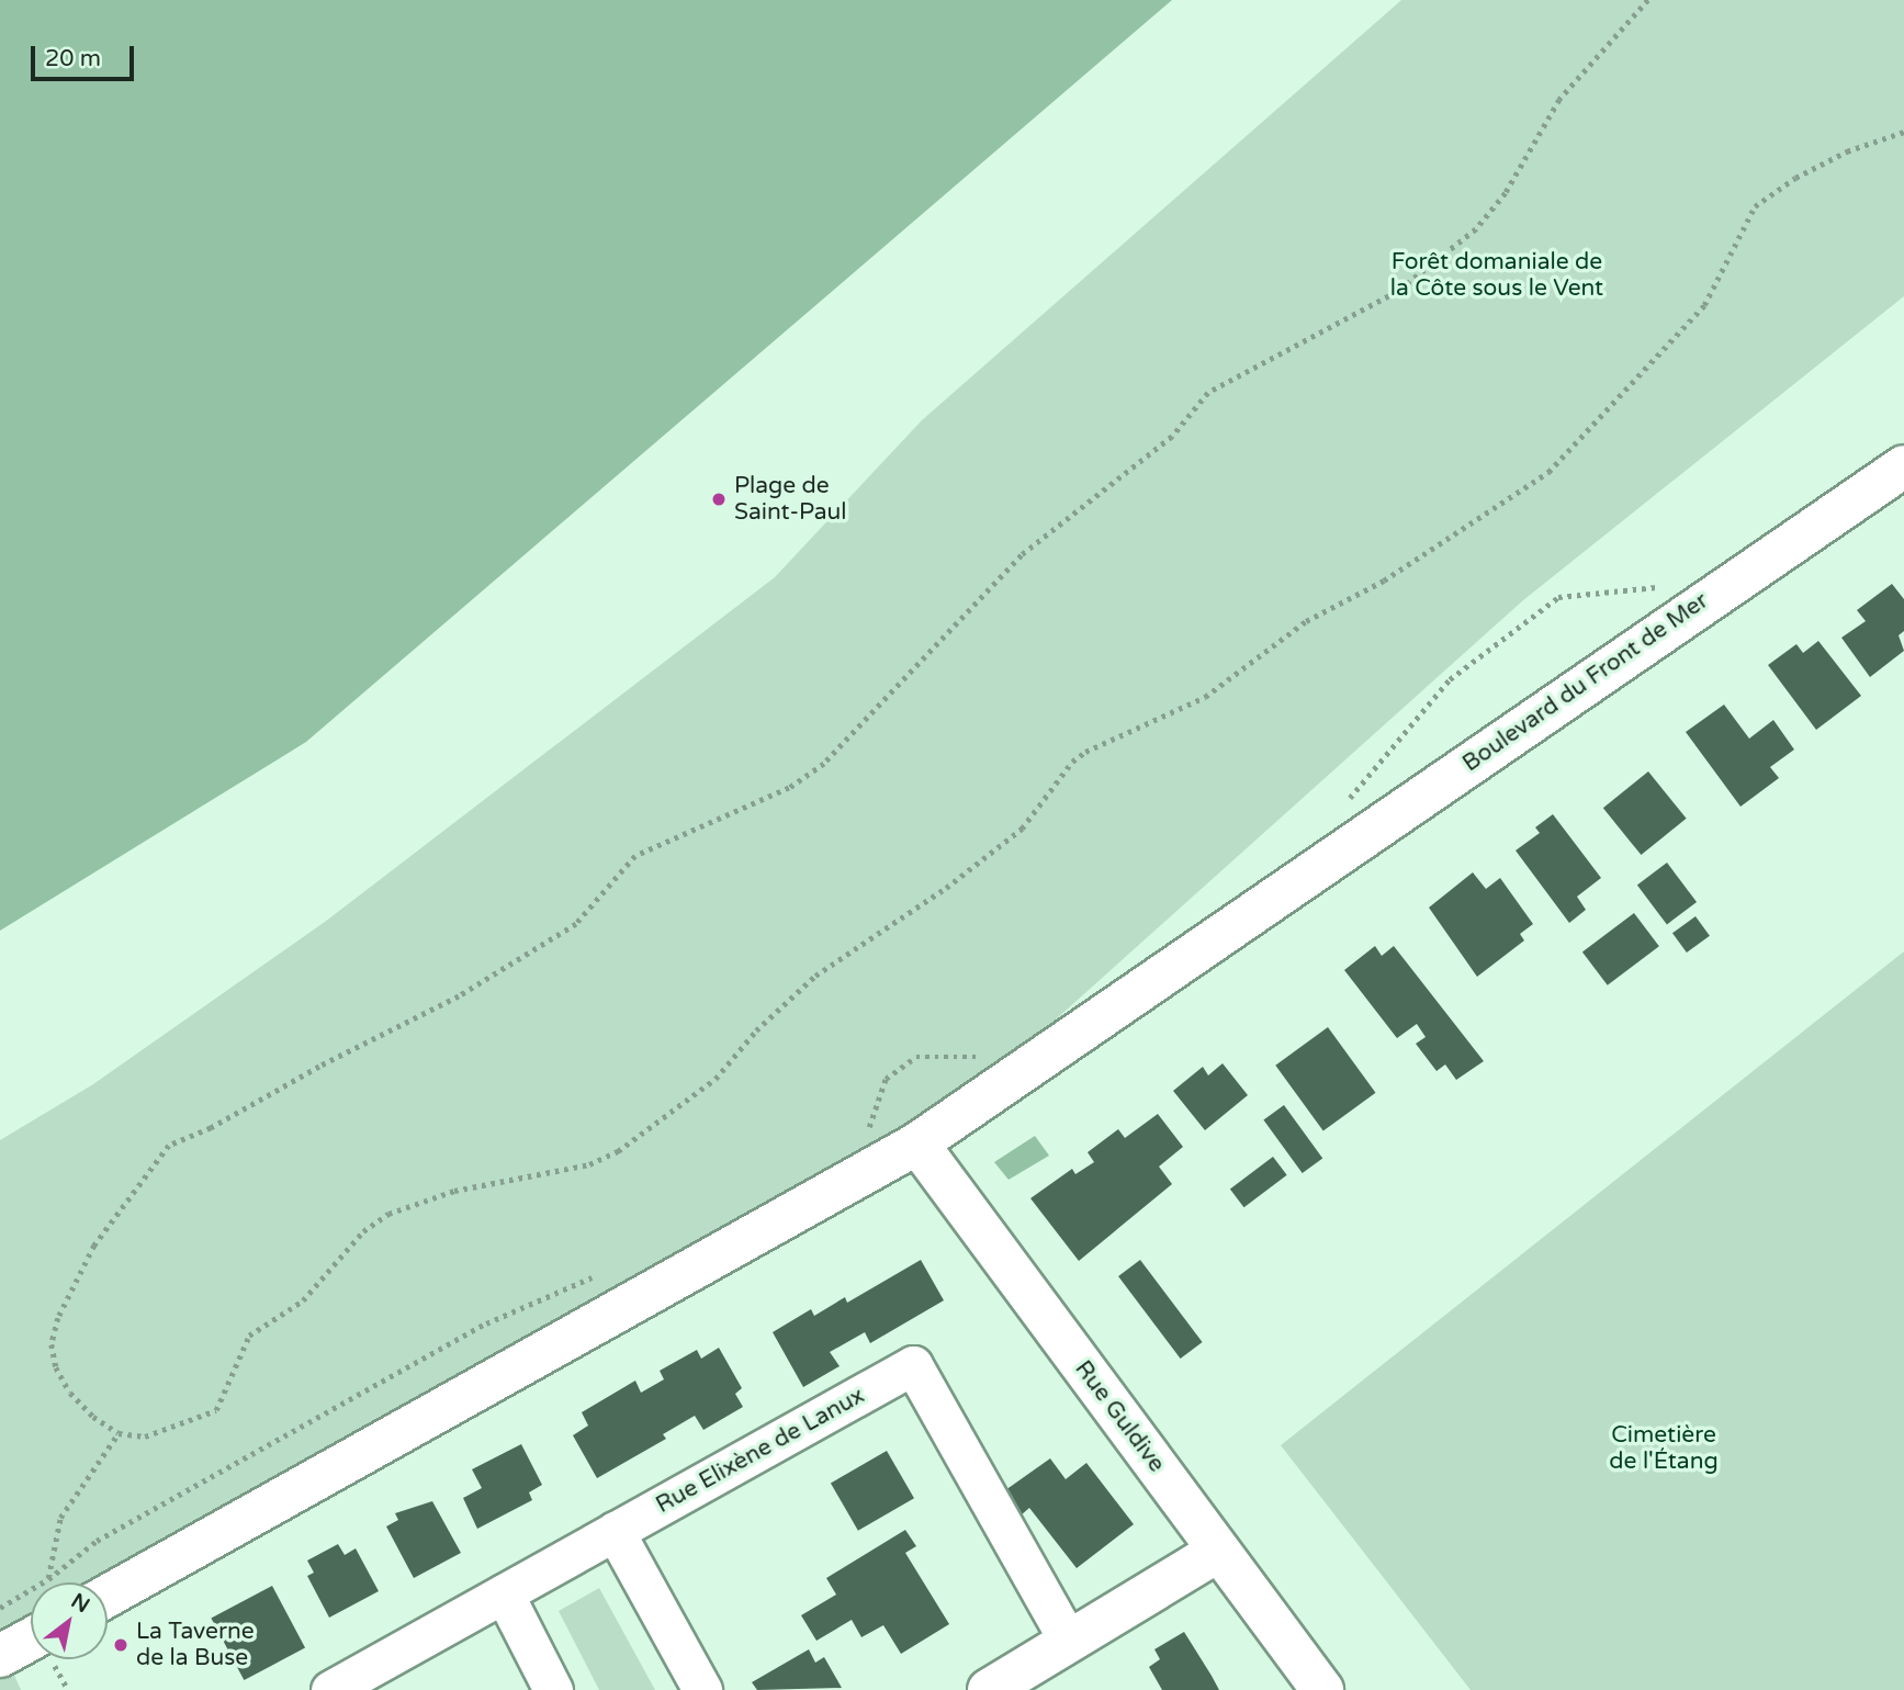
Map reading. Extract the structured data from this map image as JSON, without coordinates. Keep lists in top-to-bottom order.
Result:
{
  "streets": {
    "main road": ["Boulevard du Front de Mer", "Rue Guldive"],
    "street": ["Rue Elixène de Lanux"]
  },
  "crossings": [
    ["Boulevard du Front de Mer", "Rue Guldive"]
  ],
  "parks": ["Forêt domaniale de la Côte sous le Vent", "Cimetière de l'Étang"],
  "places": ["Plage de Saint-Paul", "La Taverne de la Buse"],
  "scale_bar": "20 m",
  "north": "top right"
}
